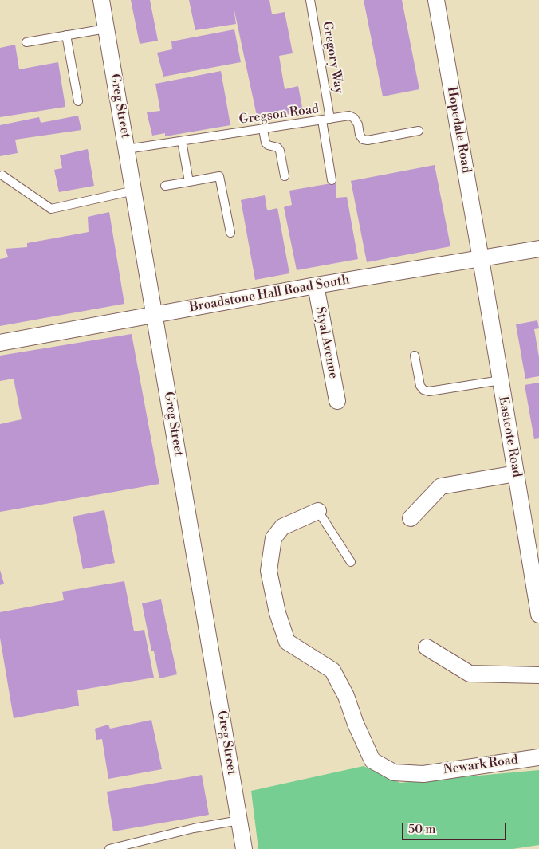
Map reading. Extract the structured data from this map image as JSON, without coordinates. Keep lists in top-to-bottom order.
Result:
{
  "streets": {
    "street": [
      "Greg Street",
      "Hopedale Road",
      "Broadstone Hall Road South",
      "Styal Avenue",
      "Eastcote Road",
      "Newark Road"
    ],
    "lane": ["Gregory Way", "Gregson Road"]
  },
  "crossings": [
    ["Gregory Way", "Gregson Road"],
    ["Greg Street", "Gregson Road"],
    ["Greg Street", "Broadstone Hall Road South"],
    ["Hopedale Road", "Broadstone Hall Road South"],
    ["Hopedale Road", "Eastcote Road"],
    ["Broadstone Hall Road South", "Styal Avenue"],
    ["Broadstone Hall Road South", "Eastcote Road"]
  ],
  "scale_bar": "50 m"
}
